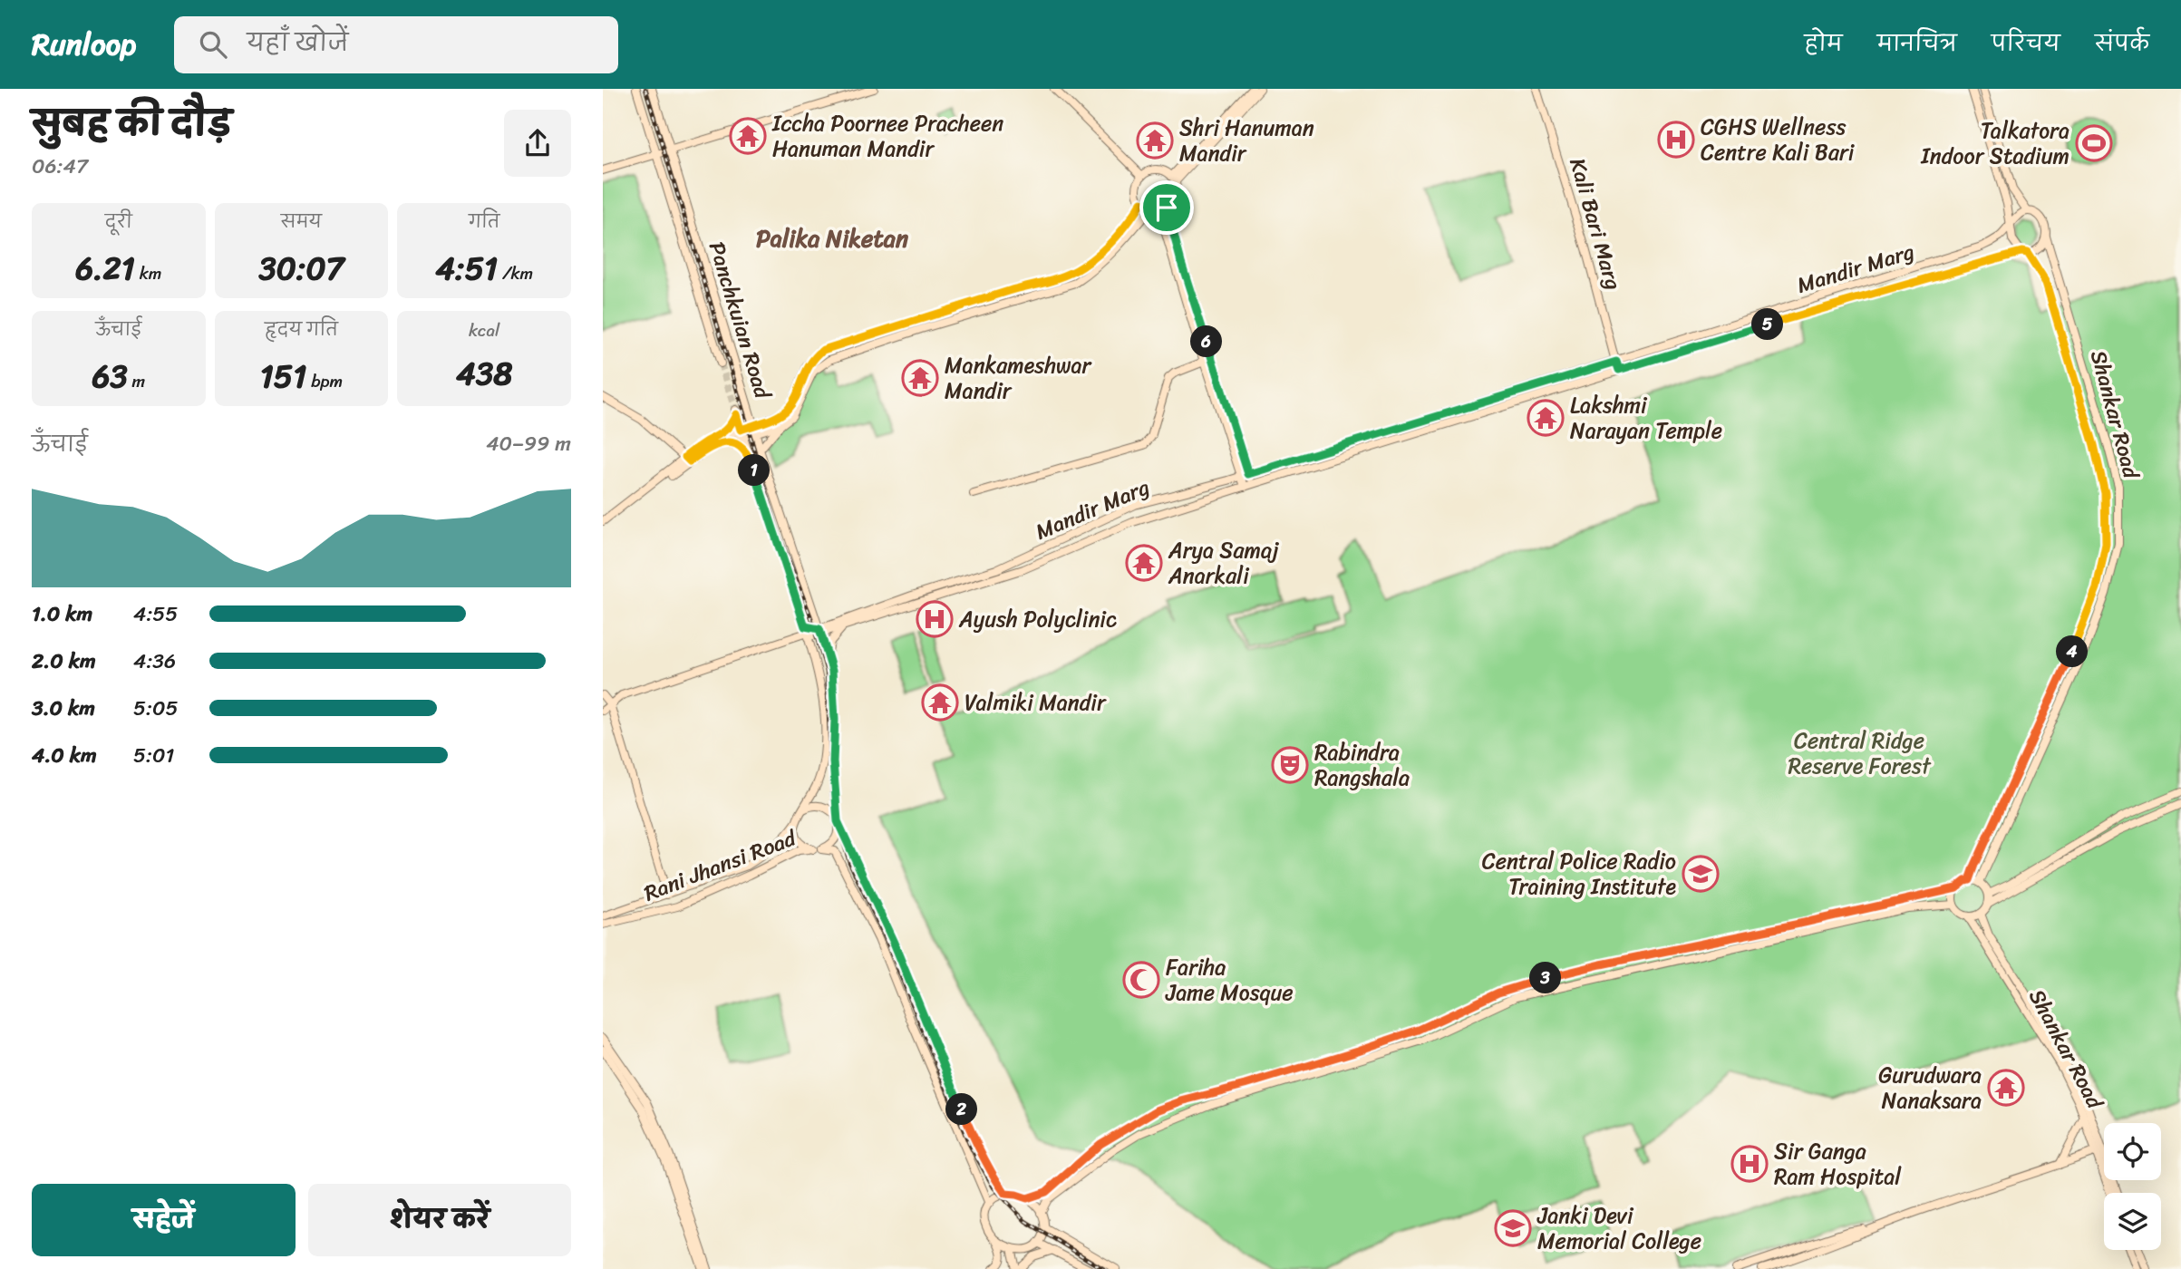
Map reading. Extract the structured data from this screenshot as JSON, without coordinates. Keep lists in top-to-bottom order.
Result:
{
  "streets": {
    "main road": [
      "Kali Bari Marg",
      "Mandir Marg",
      "Panchkuian Road",
      "Shankar Road",
      "Rani Jhansi Road"
    ]
  },
  "crossings": [
    ["Kali Bari Marg", "Mandir Marg"],
    ["Mandir Marg", "Panchkuian Road"],
    ["Mandir Marg", "Shankar Road"],
    ["Panchkuian Road", "Rani Jhansi Road"]
  ],
  "districts": ["Palika Niketan"],
  "parks": ["Central Ridge Reserve Forest"],
  "places": {
    "temple": [
      "Iccha Poornee Pracheen Hanuman Mandir",
      "Shri Hanuman Mandir",
      "Mankameshwar Mandir",
      "Lakshmi Narayan Temple",
      "Arya Samaj Anarkali",
      "Valmiki Mandir",
      "Gurudwara Nanaksara"
    ],
    "hospital": ["CGHS Wellness Centre Kali Bari", "Ayush Polyclinic", "Sir Ganga Ram Hospital"],
    "sports": ["Talkatora Indoor Stadium"],
    "theatre": ["Rabindra Rangshala"],
    "school or university": ["Central Police Radio Training Institute", "Janki Devi Memorial College"],
    "mosque": ["Fariha Jame Mosque"]
  },
  "page": {
    "header": "Runloop",
    "search": "यहाँ खोजें",
    "nav": [
      "होम",
      "मानचित्र",
      "परिचय",
      "संपर्क"
    ],
    "heading": ["सुबह की दौड़", "06:47"],
    "stats": [
      ["दूरी", "6.21 km"],
      ["समय", "30:07"],
      ["गति", "4:51 /km"],
      ["ऊँचाई", "63 m"],
      ["हृदय गति", "151 bpm"],
      ["kcal", "438"]
    ],
    "pins": [
      "5",
      "6",
      "1",
      "4",
      "3",
      "2"
    ],
    "chart": ["ऊँचाई", "40–99 m"],
    "list": [
      {
        "name": "1.0 km",
        "note": "4:55"
      },
      {
        "name": "2.0 km",
        "note": "4:36"
      },
      {
        "name": "3.0 km",
        "note": "5:05"
      },
      {
        "name": "4.0 km",
        "note": "5:01"
      }
    ],
    "buttons": ["सहेजें", "शेयर करें"]
  }
}
